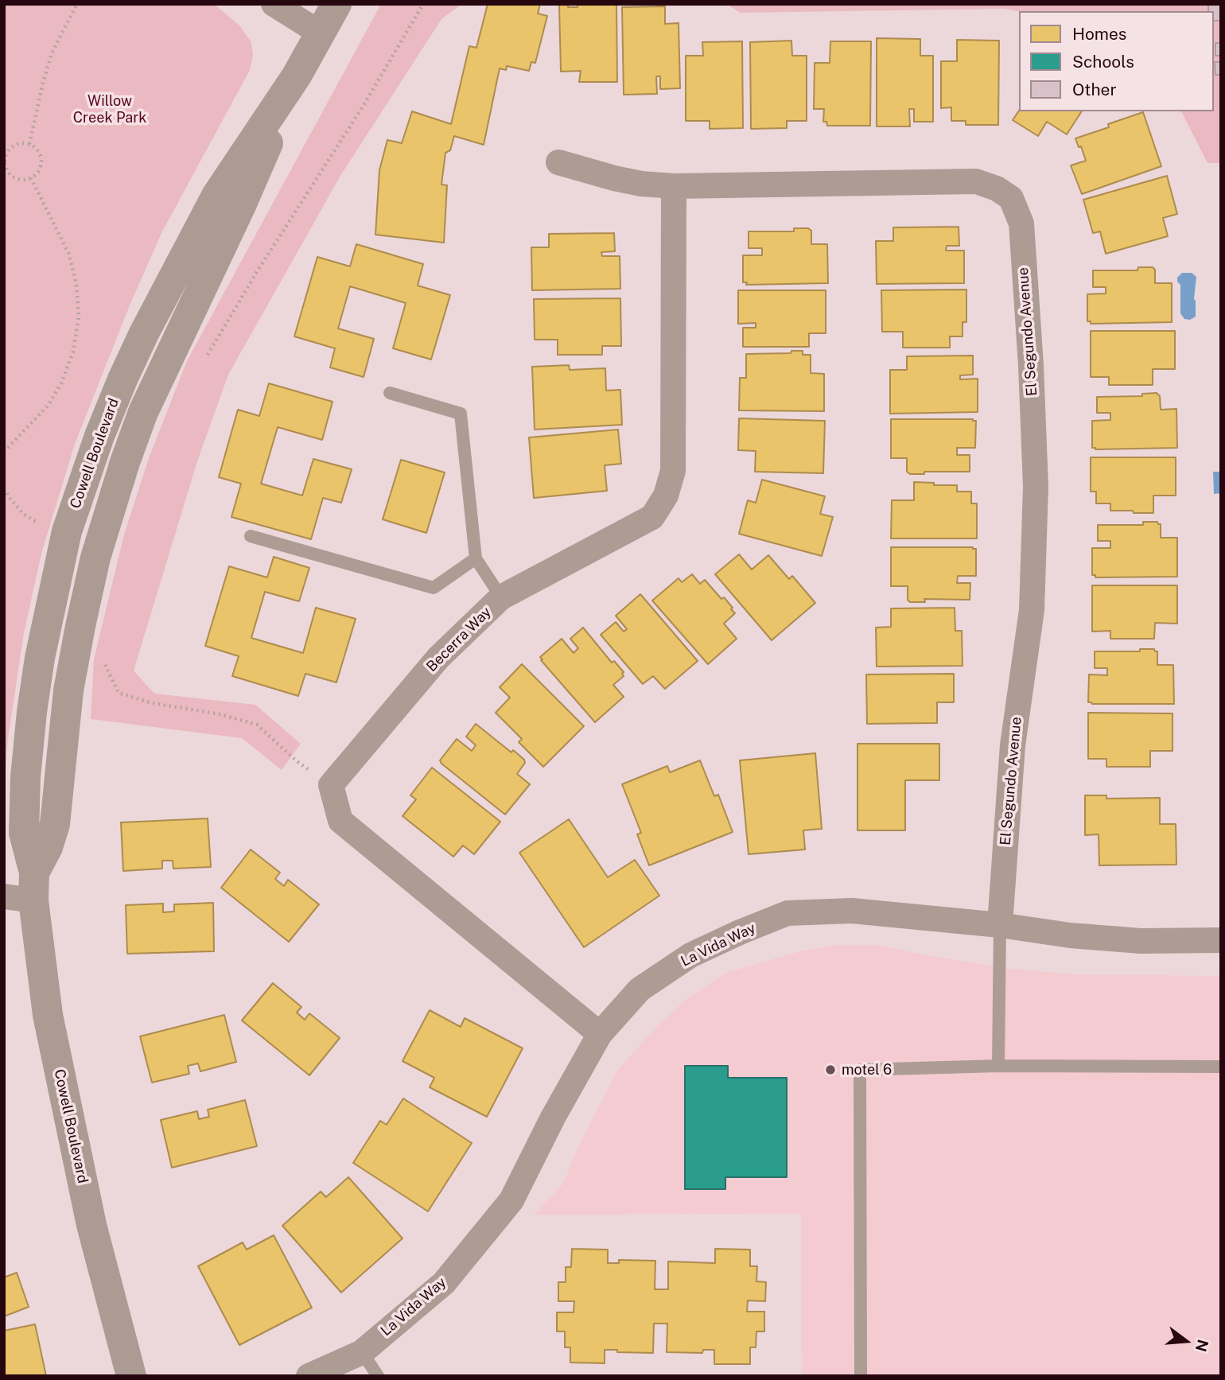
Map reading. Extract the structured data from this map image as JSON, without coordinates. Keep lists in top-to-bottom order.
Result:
{
  "streets": {
    "main road": ["Cowell Boulevard"],
    "street": ["El Segundo Avenue", "Becerra Way", "La Vida Way"]
  },
  "crossings": [
    ["El Segundo Avenue", "Becerra Way"],
    ["El Segundo Avenue", "La Vida Way"]
  ],
  "parks": ["Willow Creek Park"],
  "places": ["motel 6"],
  "legend": ["Homes", "Schools", "Other"],
  "north": "right"
}
